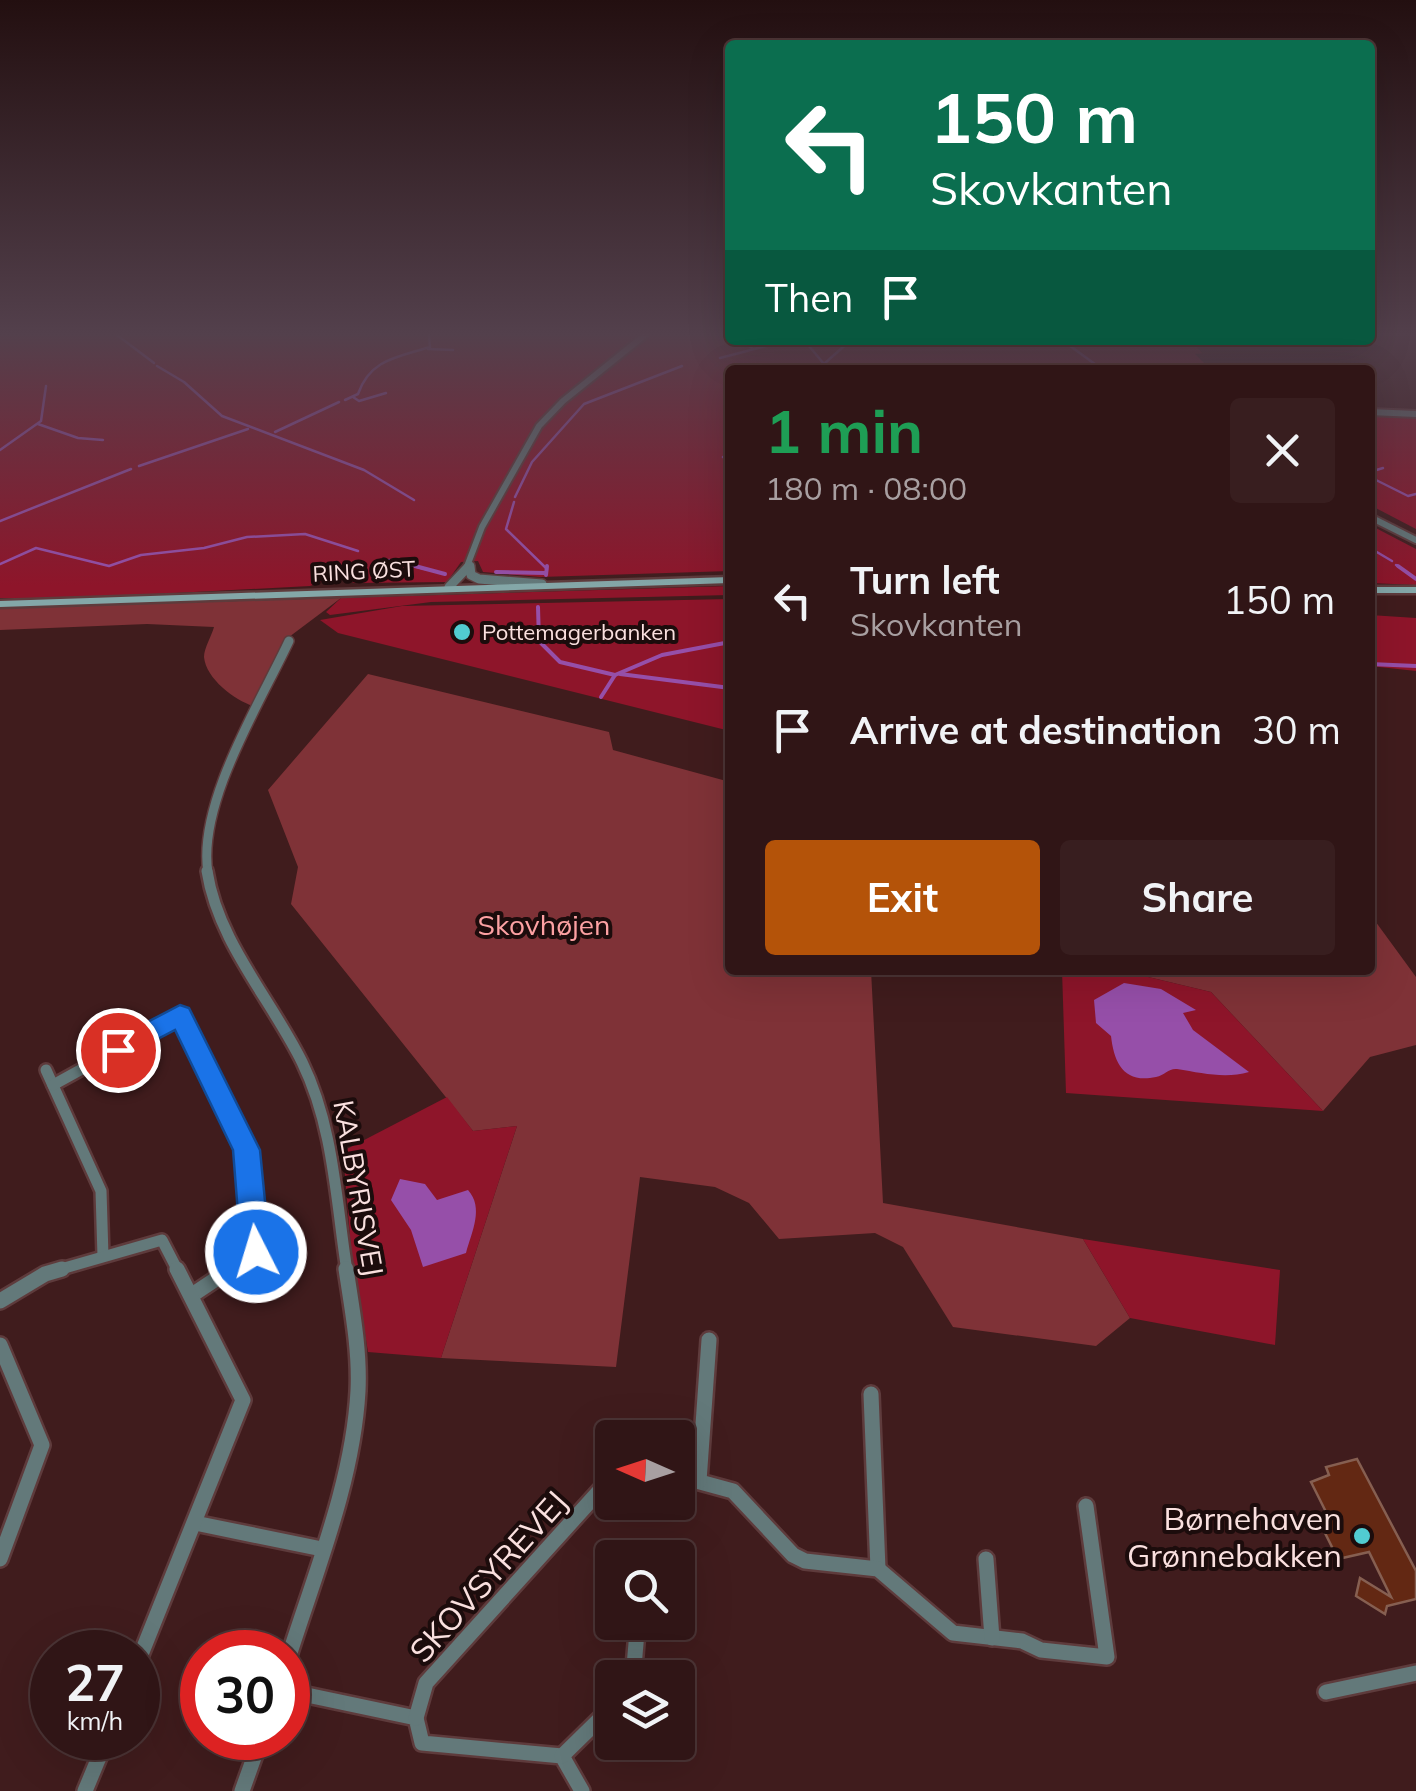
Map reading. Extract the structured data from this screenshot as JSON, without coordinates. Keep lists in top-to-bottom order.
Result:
{
  "streets": {
    "main road": ["RING ØST"],
    "street": ["KALBYRISVEJ", "SKOVSYREVEJ"]
  },
  "parks": ["Skovhøjen"],
  "places": ["Pottemagerbanken", "Børnehaven Grønnebakken"],
  "north": "left",
  "page": {
    "turn": ["150 m", "Skovkanten"],
    "then": "Then",
    "heading": ["1 min", "180 m · 08:00"],
    "list": [
      {
        "name": "Turn left",
        "note": "Skovkanten",
        "value": "150 m"
      },
      {
        "name": "Arrive at destination",
        "value": "30 m"
      }
    ],
    "buttons": ["Exit", "Share"],
    "speed": "27 km/h",
    "limit": "30"
  }
}
